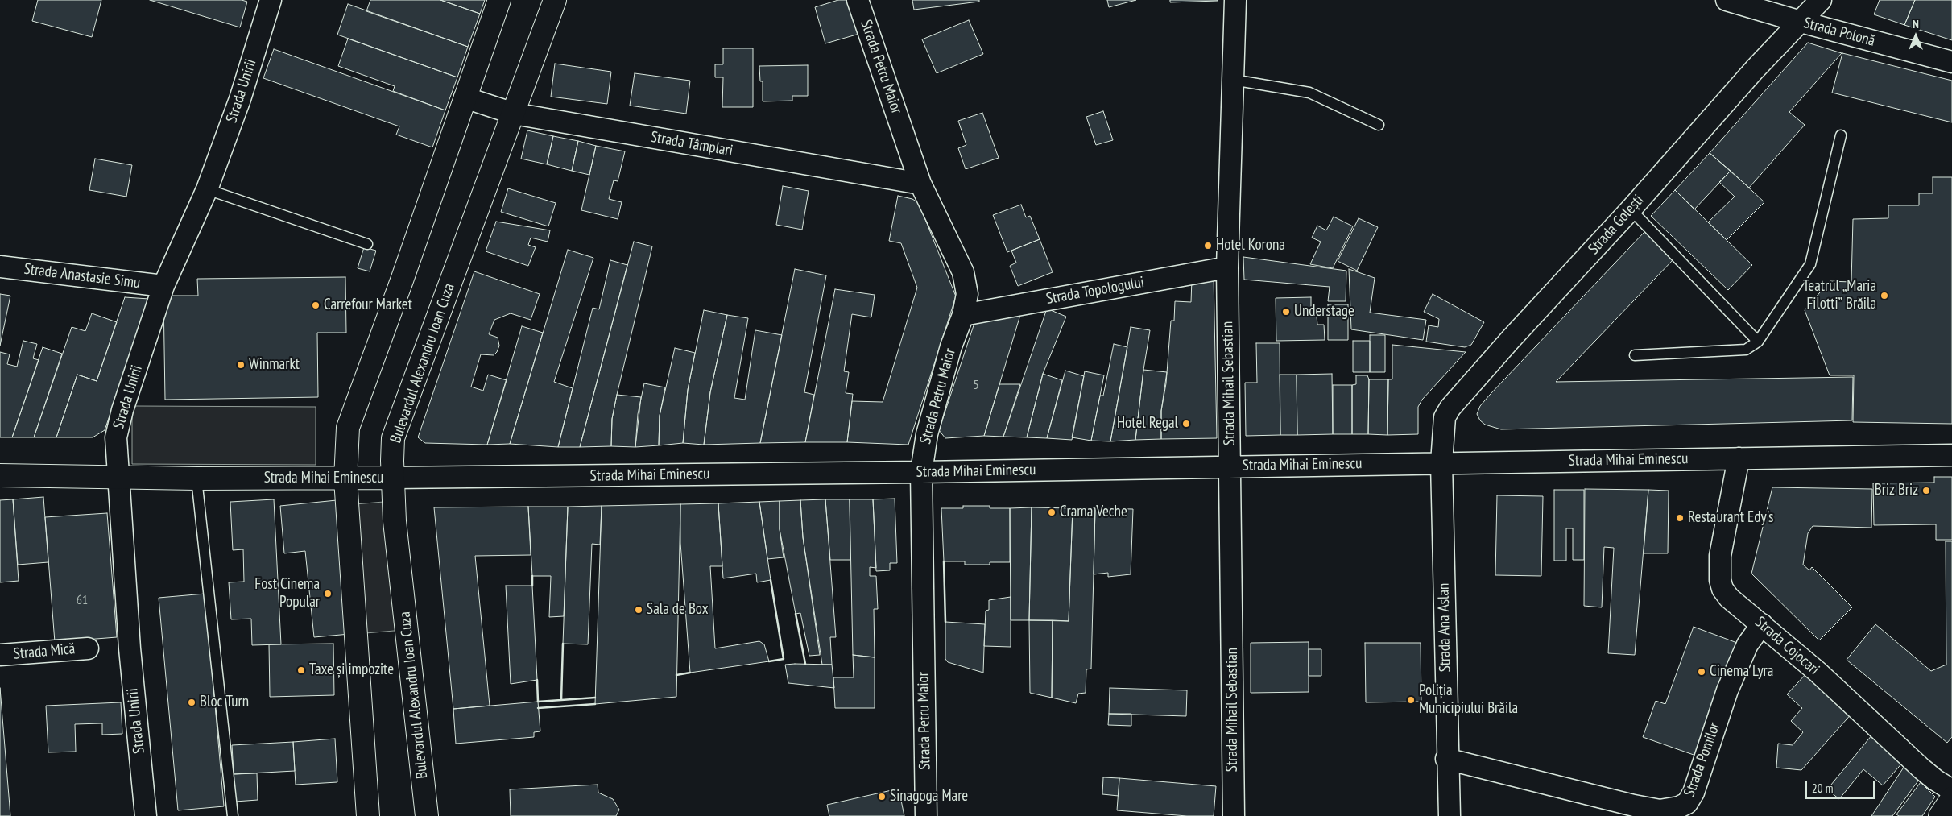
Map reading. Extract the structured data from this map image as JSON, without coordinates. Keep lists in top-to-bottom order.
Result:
{
  "streets": {
    "main road": ["Bulevardul Alexandru Ioan Cuza", "Strada Mihai Eminescu"],
    "street": [
      "Strada Polonă",
      "Strada Petru Maior",
      "Strada Unirii",
      "Strada Tâmplari",
      "Strada Golești",
      "Strada Anastasie Simu",
      "Strada Topologului",
      "Strada Mihail Sebastian",
      "Strada Ana Aslan",
      "Strada Cojocari",
      "Strada Mică",
      "Strada Pomilor"
    ]
  },
  "crossings": [
    ["Strada Polonă", "Strada Golești"],
    ["Strada Petru Maior", "Strada Tâmplari"],
    ["Strada Petru Maior", "Strada Topologului"],
    ["Strada Petru Maior", "Strada Mihai Eminescu"],
    ["Strada Unirii", "Strada Anastasie Simu"],
    ["Strada Unirii", "Strada Mihai Eminescu"],
    ["Strada Tâmplari", "Bulevardul Alexandru Ioan Cuza"],
    ["Strada Golești", "Strada Mihai Eminescu"],
    ["Strada Golești", "Strada Ana Aslan"],
    ["Strada Topologului", "Strada Mihail Sebastian"],
    ["Bulevardul Alexandru Ioan Cuza", "Strada Mihai Eminescu"],
    ["Strada Mihail Sebastian", "Strada Mihai Eminescu"],
    ["Strada Mihai Eminescu", "Strada Ana Aslan"],
    ["Strada Mihai Eminescu", "Strada Cojocari"],
    ["Strada Ana Aslan", "Strada Pomilor"],
    ["Strada Cojocari", "Strada Pomilor"]
  ],
  "places": [
    "Hotel Korona",
    "Teatrul „Maria Filotti” Brăila",
    "Carrefour Market",
    "Understage",
    "Winmarkt",
    "Hotel Regal",
    "Briz Briz",
    "Crama Veche",
    "Restaurant Edy's",
    "Fost Cinema Popular",
    "Sala de Box",
    "Taxe și impozite",
    "Cinema Lyra",
    "Poliția Municipiului Brăila",
    "Bloc Turn",
    "Sinagoga Mare"
  ],
  "house_numbers": ["5", "61"],
  "scale_bar": "20 m",
  "north": "top"
}
